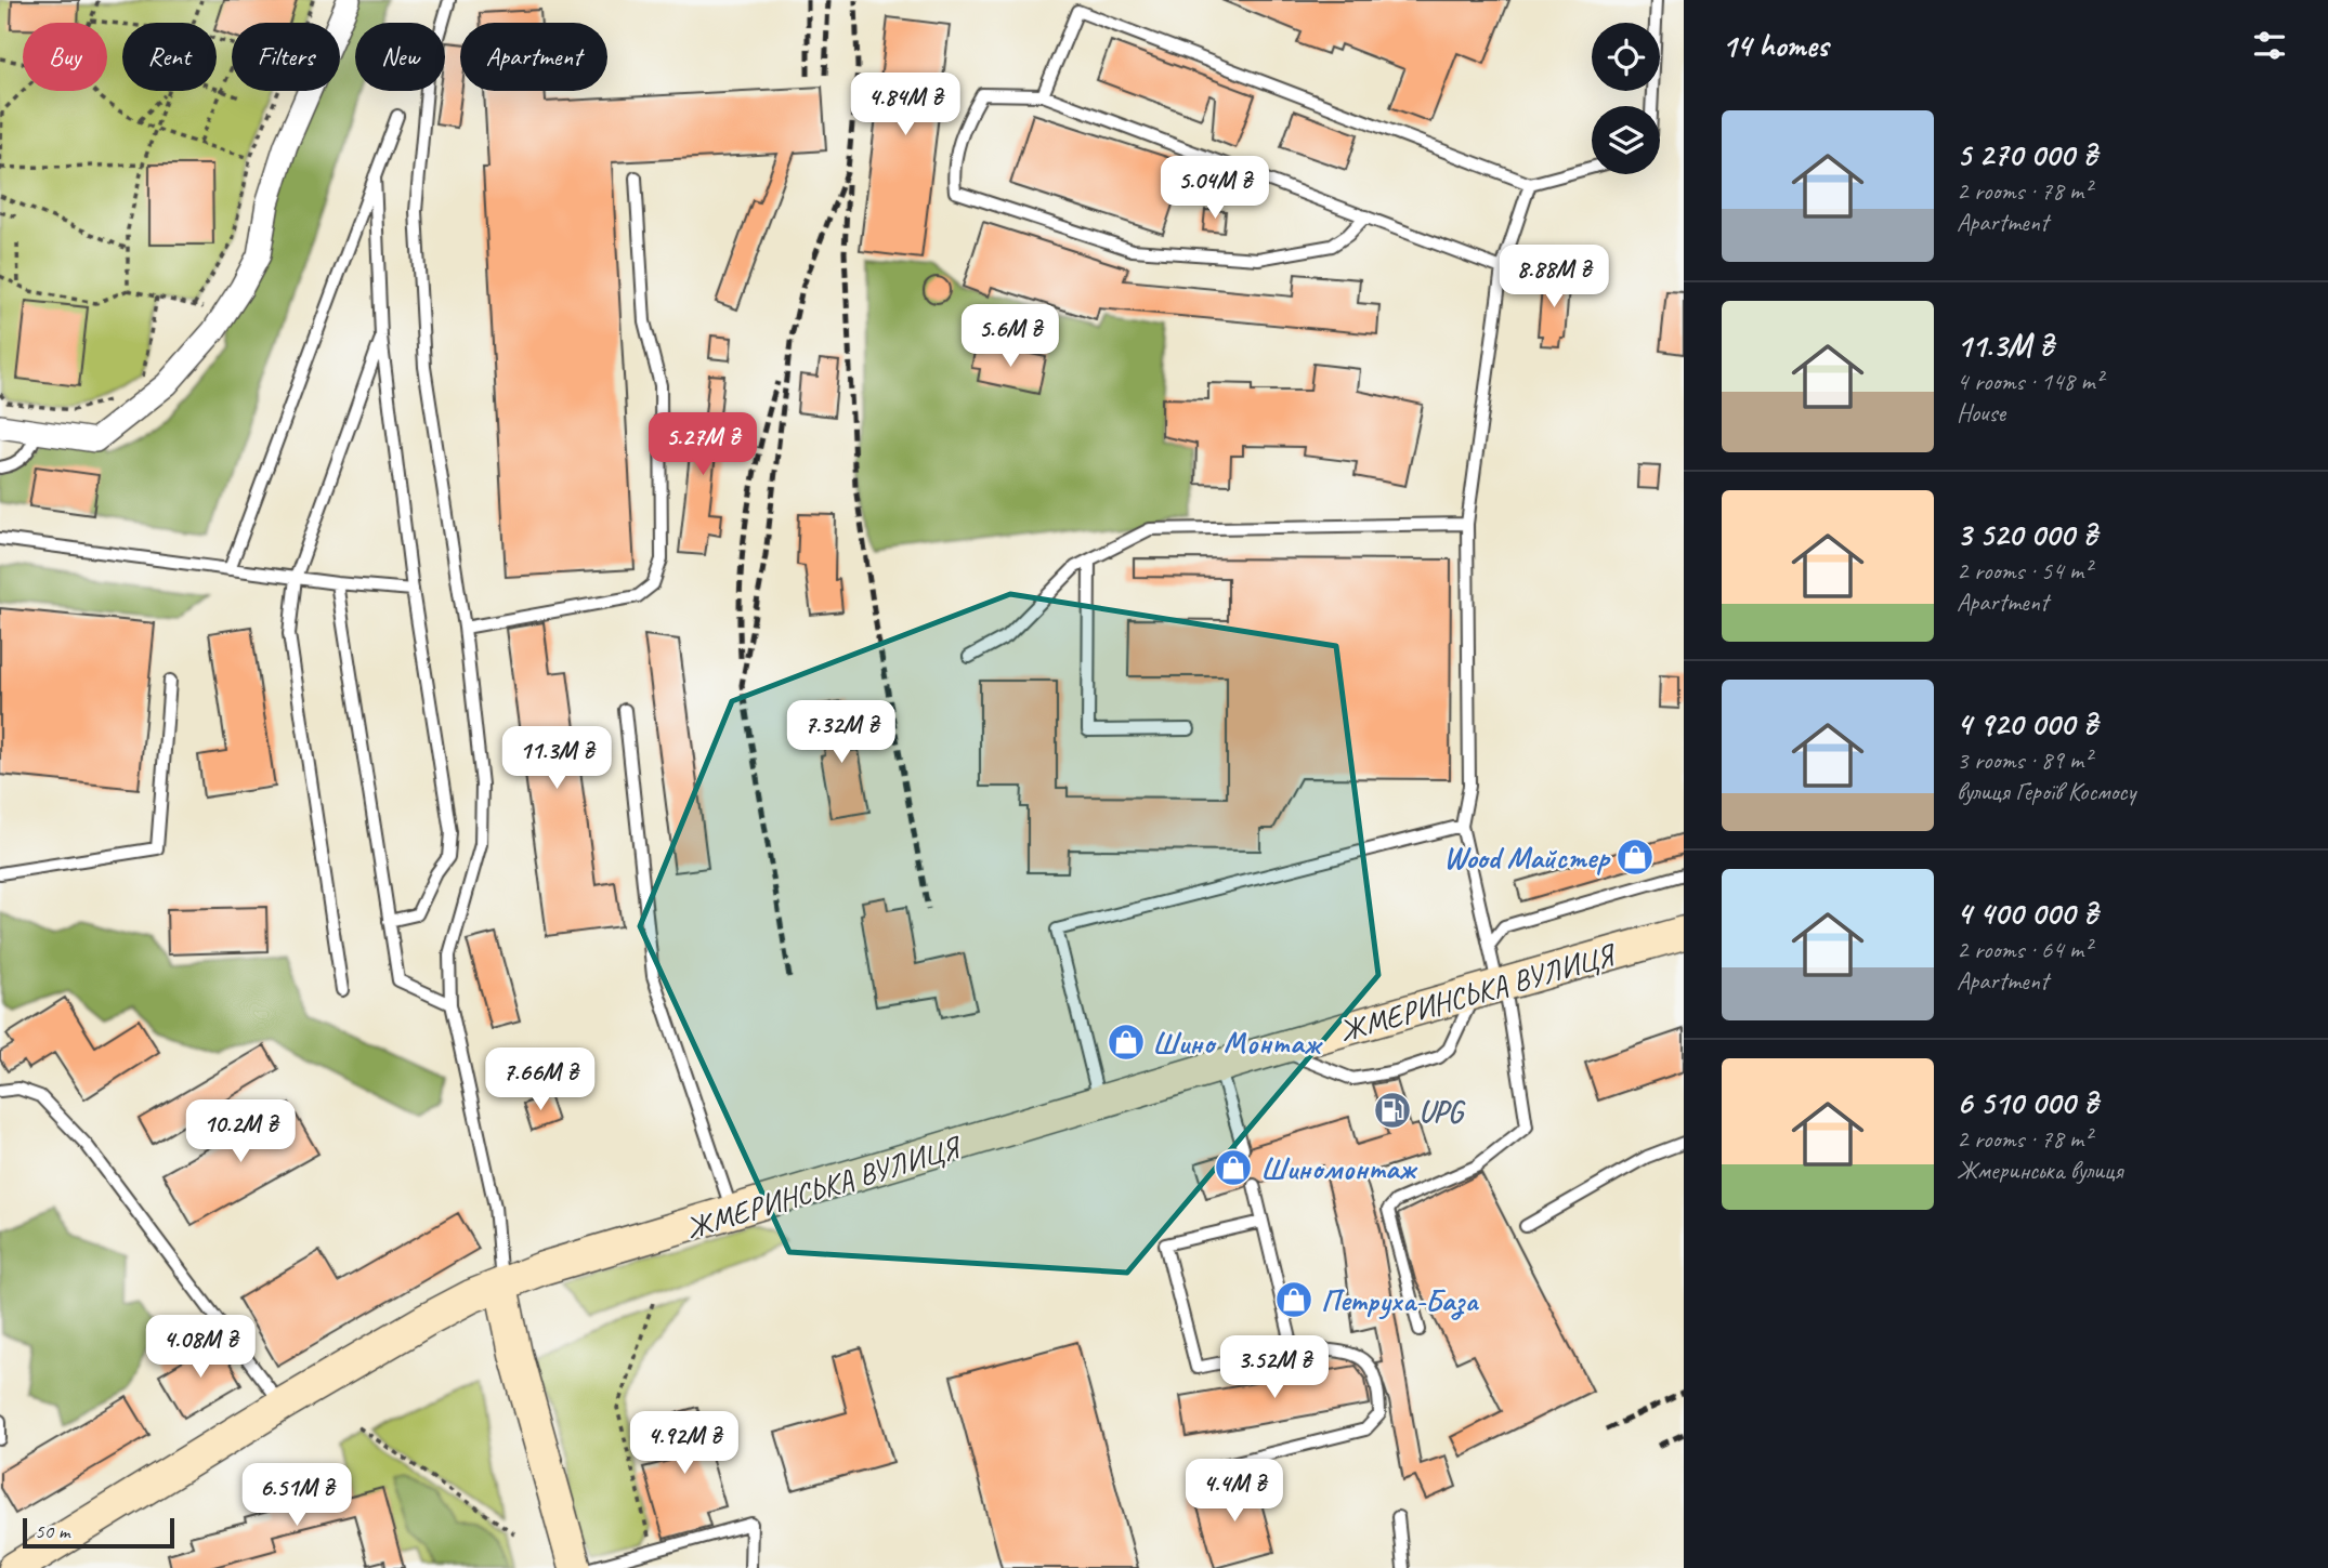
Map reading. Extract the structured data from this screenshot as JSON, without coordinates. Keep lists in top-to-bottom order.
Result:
{
  "streets": {
    "main road": ["ЖМЕРИНСЬКА ВУЛИЦЯ"]
  },
  "places": {
    "shop": [
      "Wood Майстер",
      "Шино Монтаж",
      "Шиномонтаж",
      "Петруха-База"
    ],
    "fuel station": ["UPG"]
  },
  "scale_bar": "50 m",
  "page": {
    "heading": "14 homes",
    "chip": [
      "Buy",
      "Rent",
      "Filters",
      "New",
      "Apartment"
    ],
    "price": [
      "4.84M ₴",
      "5.04M ₴",
      "8.88M ₴",
      "5.6M ₴",
      "5.27M ₴",
      "7.32M ₴",
      "11.3M ₴",
      "7.66M ₴",
      "10.2M ₴",
      "4.08M ₴",
      "3.52M ₴",
      "4.92M ₴",
      "4.4M ₴",
      "6.51M ₴"
    ],
    "list": [
      {
        "name": "5 270 000 ₴",
        "note": "2 rooms · 78 m² · Apartment"
      },
      {
        "name": "11.3M ₴",
        "note": "4 rooms · 148 m² · House"
      },
      {
        "name": "3 520 000 ₴",
        "note": "2 rooms · 54 m² · Apartment"
      },
      {
        "name": "4 920 000 ₴",
        "note": "3 rooms · 89 m² · вулиця Героїв Космосу"
      },
      {
        "name": "4 400 000 ₴",
        "note": "2 rooms · 64 m² · Apartment"
      },
      {
        "name": "6 510 000 ₴",
        "note": "2 rooms · 78 m² · Жмеринська вулиця"
      }
    ],
    "scale": "50 m"
  }
}
